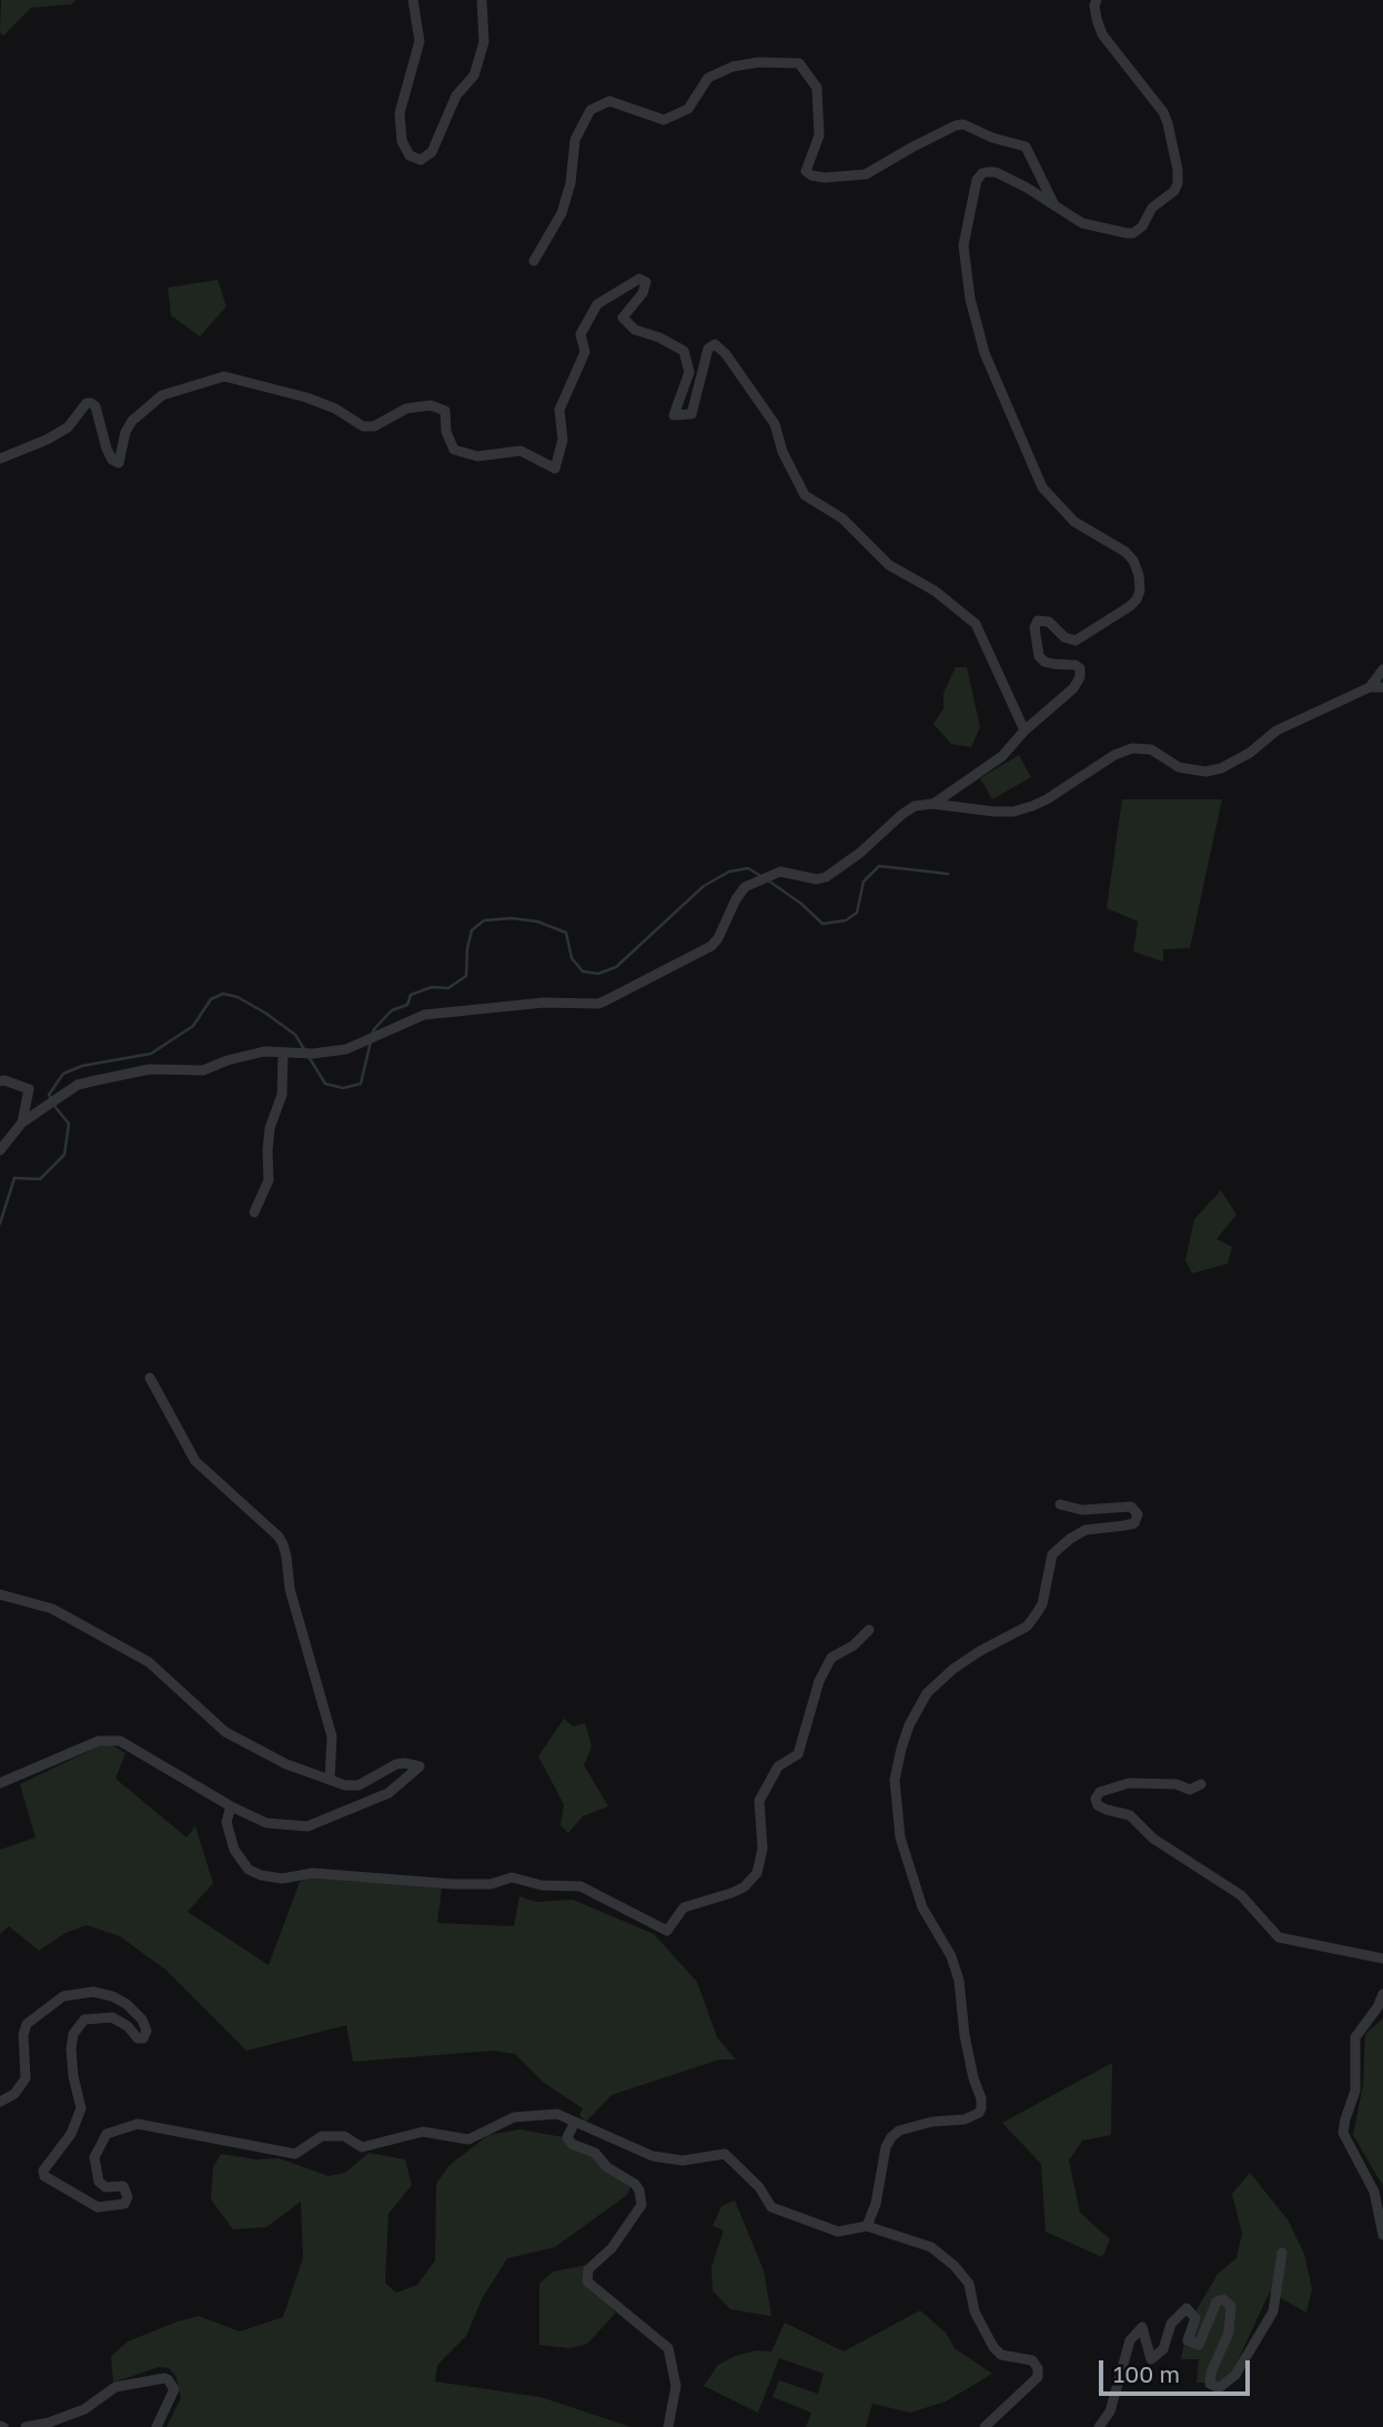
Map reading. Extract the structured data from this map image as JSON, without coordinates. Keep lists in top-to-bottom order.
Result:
{
  "scale_bar": "100 m"
}
